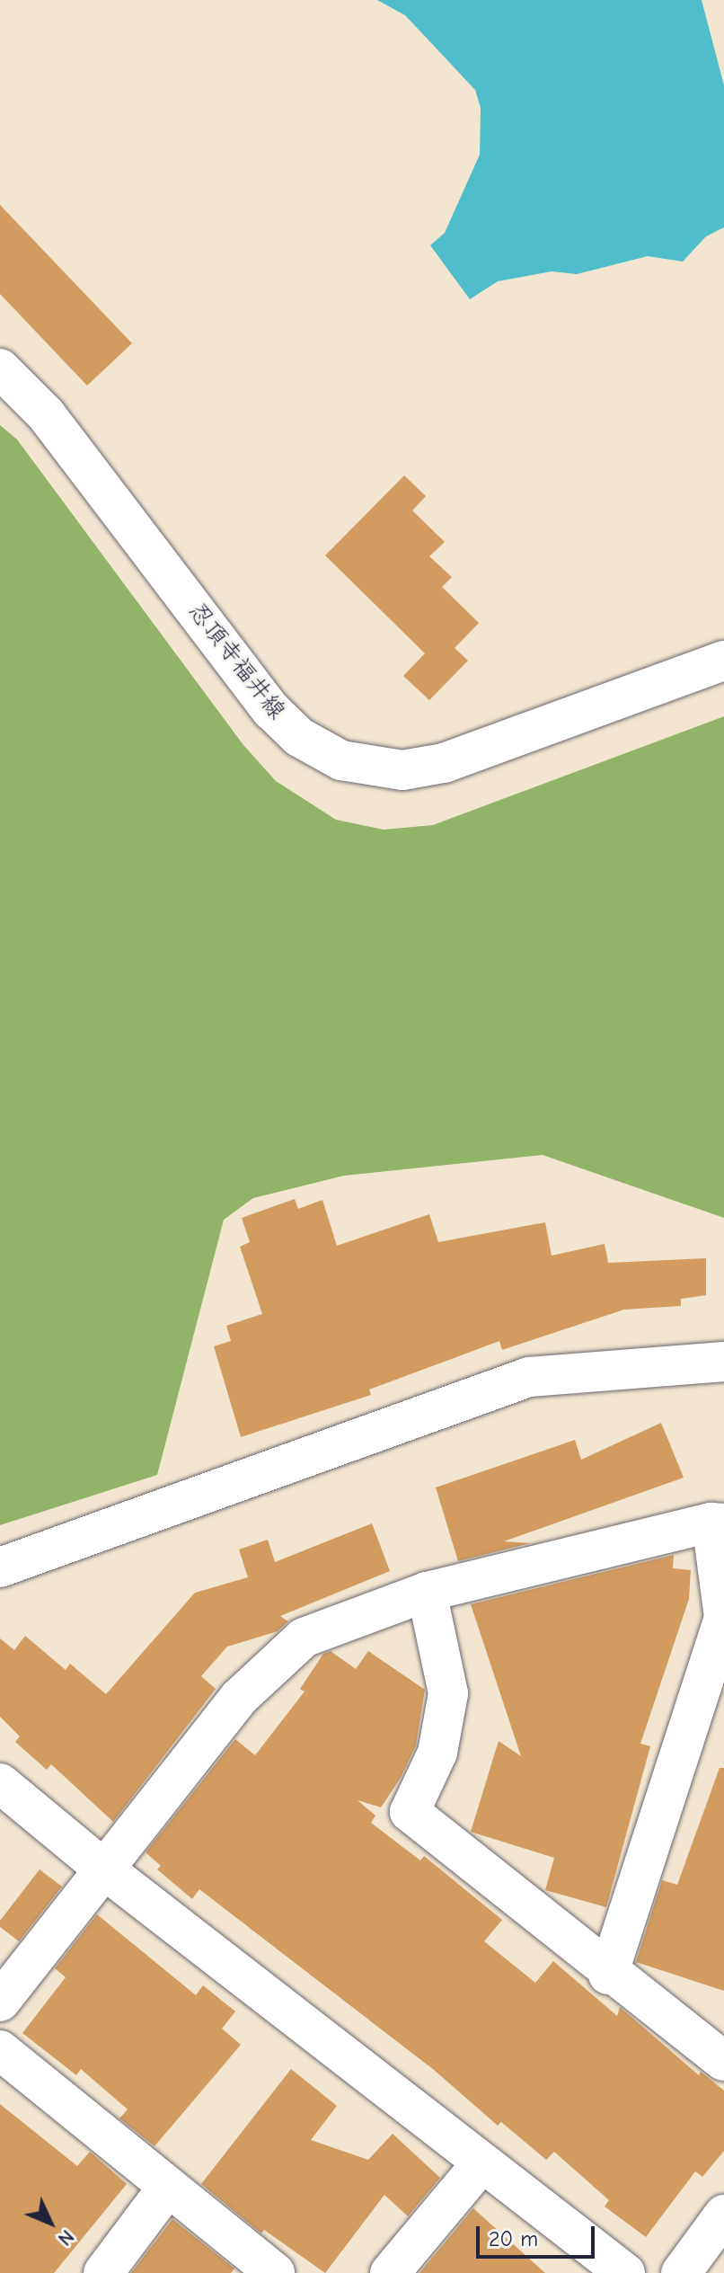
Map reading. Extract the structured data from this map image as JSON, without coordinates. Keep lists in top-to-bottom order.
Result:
{
  "streets": {
    "street": ["忍頂寺福井線"]
  },
  "scale_bar": "20 m",
  "north": "bottom right"
}
